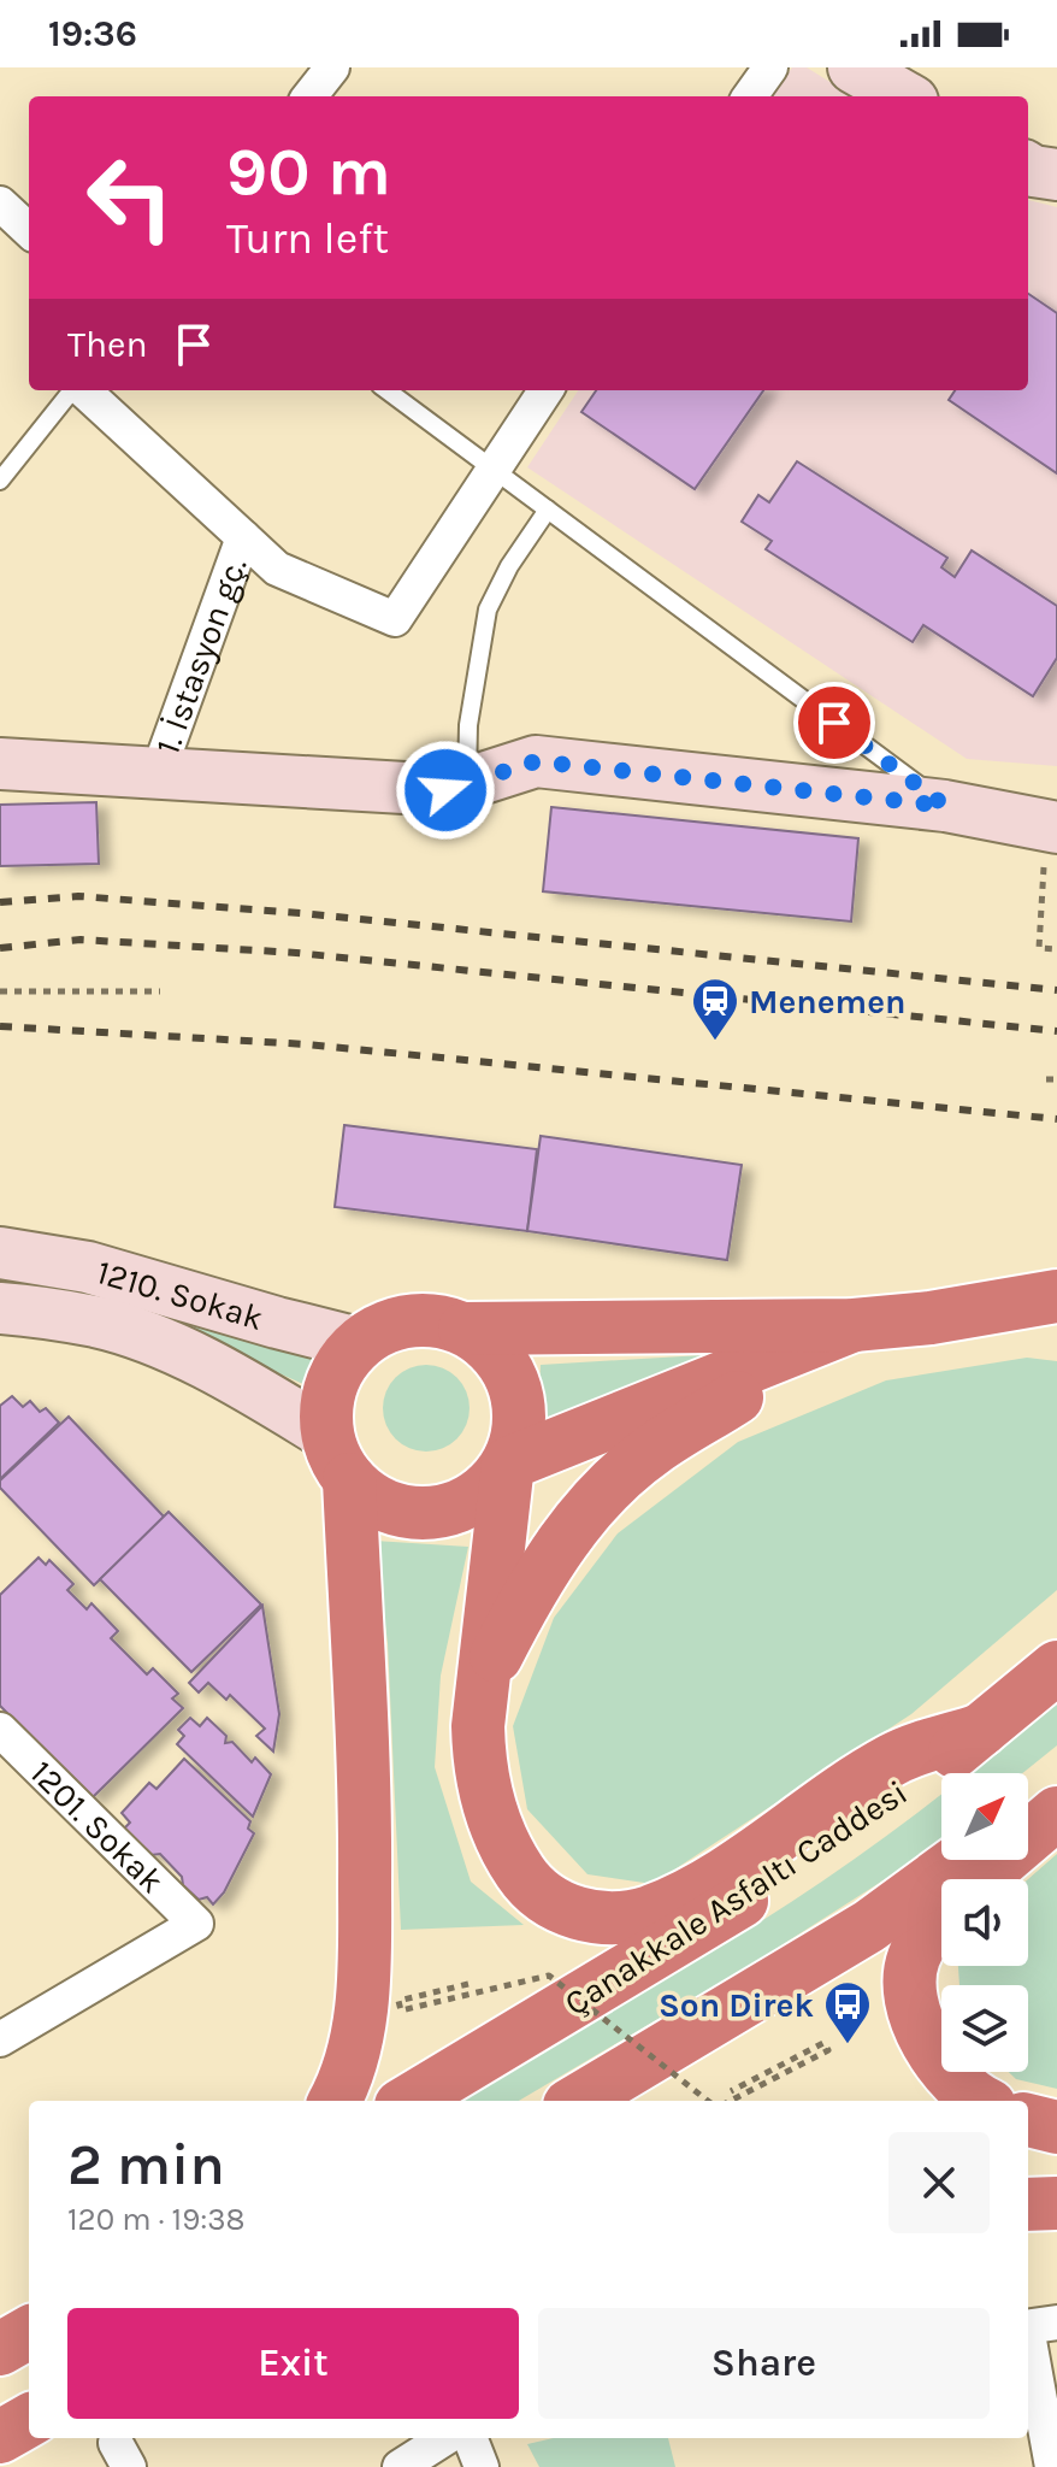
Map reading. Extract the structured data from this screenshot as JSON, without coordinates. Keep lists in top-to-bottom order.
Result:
{
  "streets": {
    "highway": ["Çanakkale Asfaltı Caddesi"],
    "street": ["1. İstasyon gç.", "1210. Sokak", "1201. Sokak"]
  },
  "places": {
    "station": ["Menemen"],
    "bus stop": ["Son Direk"]
  },
  "north": "top right",
  "page": {
    "status": "19:36",
    "turn": ["90 m", "Turn left"],
    "then": "Then",
    "heading": ["2 min", "120 m · 19:38"],
    "buttons": ["Exit", "Share"]
  }
}
